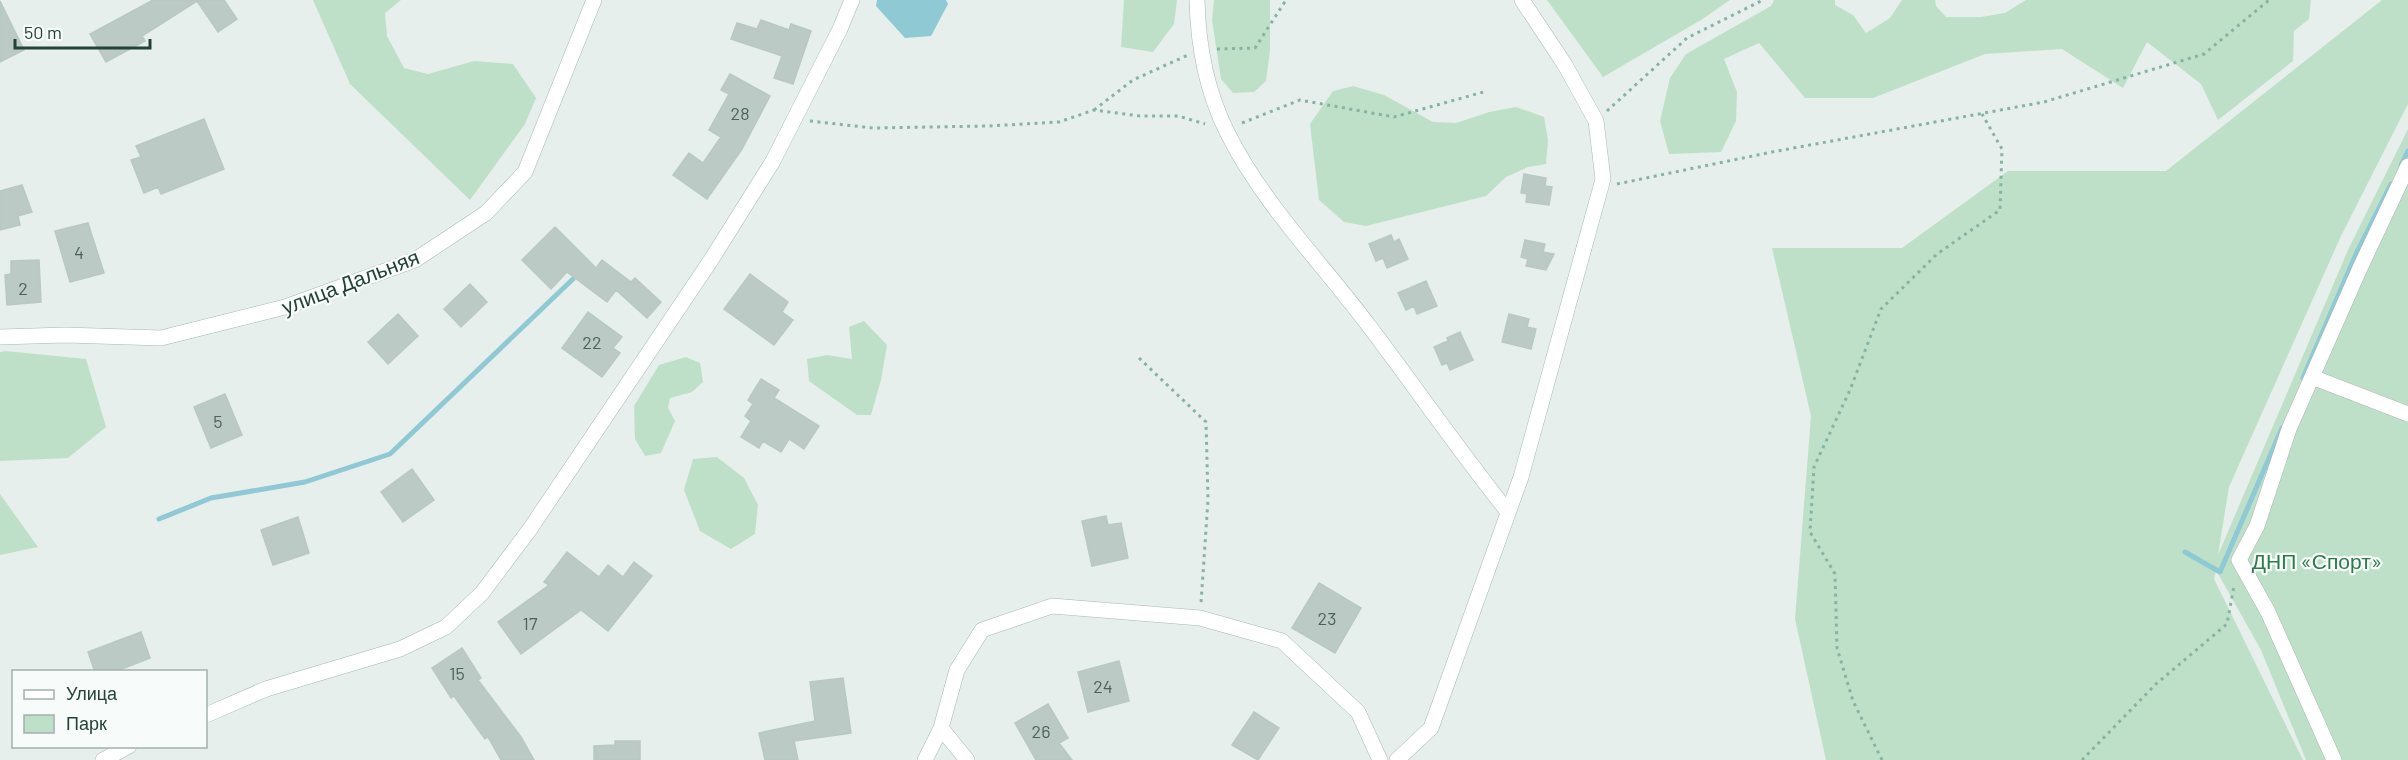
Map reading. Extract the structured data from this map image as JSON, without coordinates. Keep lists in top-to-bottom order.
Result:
{
  "streets": {
    "street": ["улица Дальняя"]
  },
  "parks": ["ДНП «Спорт»"],
  "house_numbers": [
    "28",
    "4",
    "2",
    "22",
    "5",
    "23",
    "17",
    "15",
    "24",
    "26"
  ],
  "legend": ["Улица", "Парк"],
  "scale_bar": "50 m"
}
